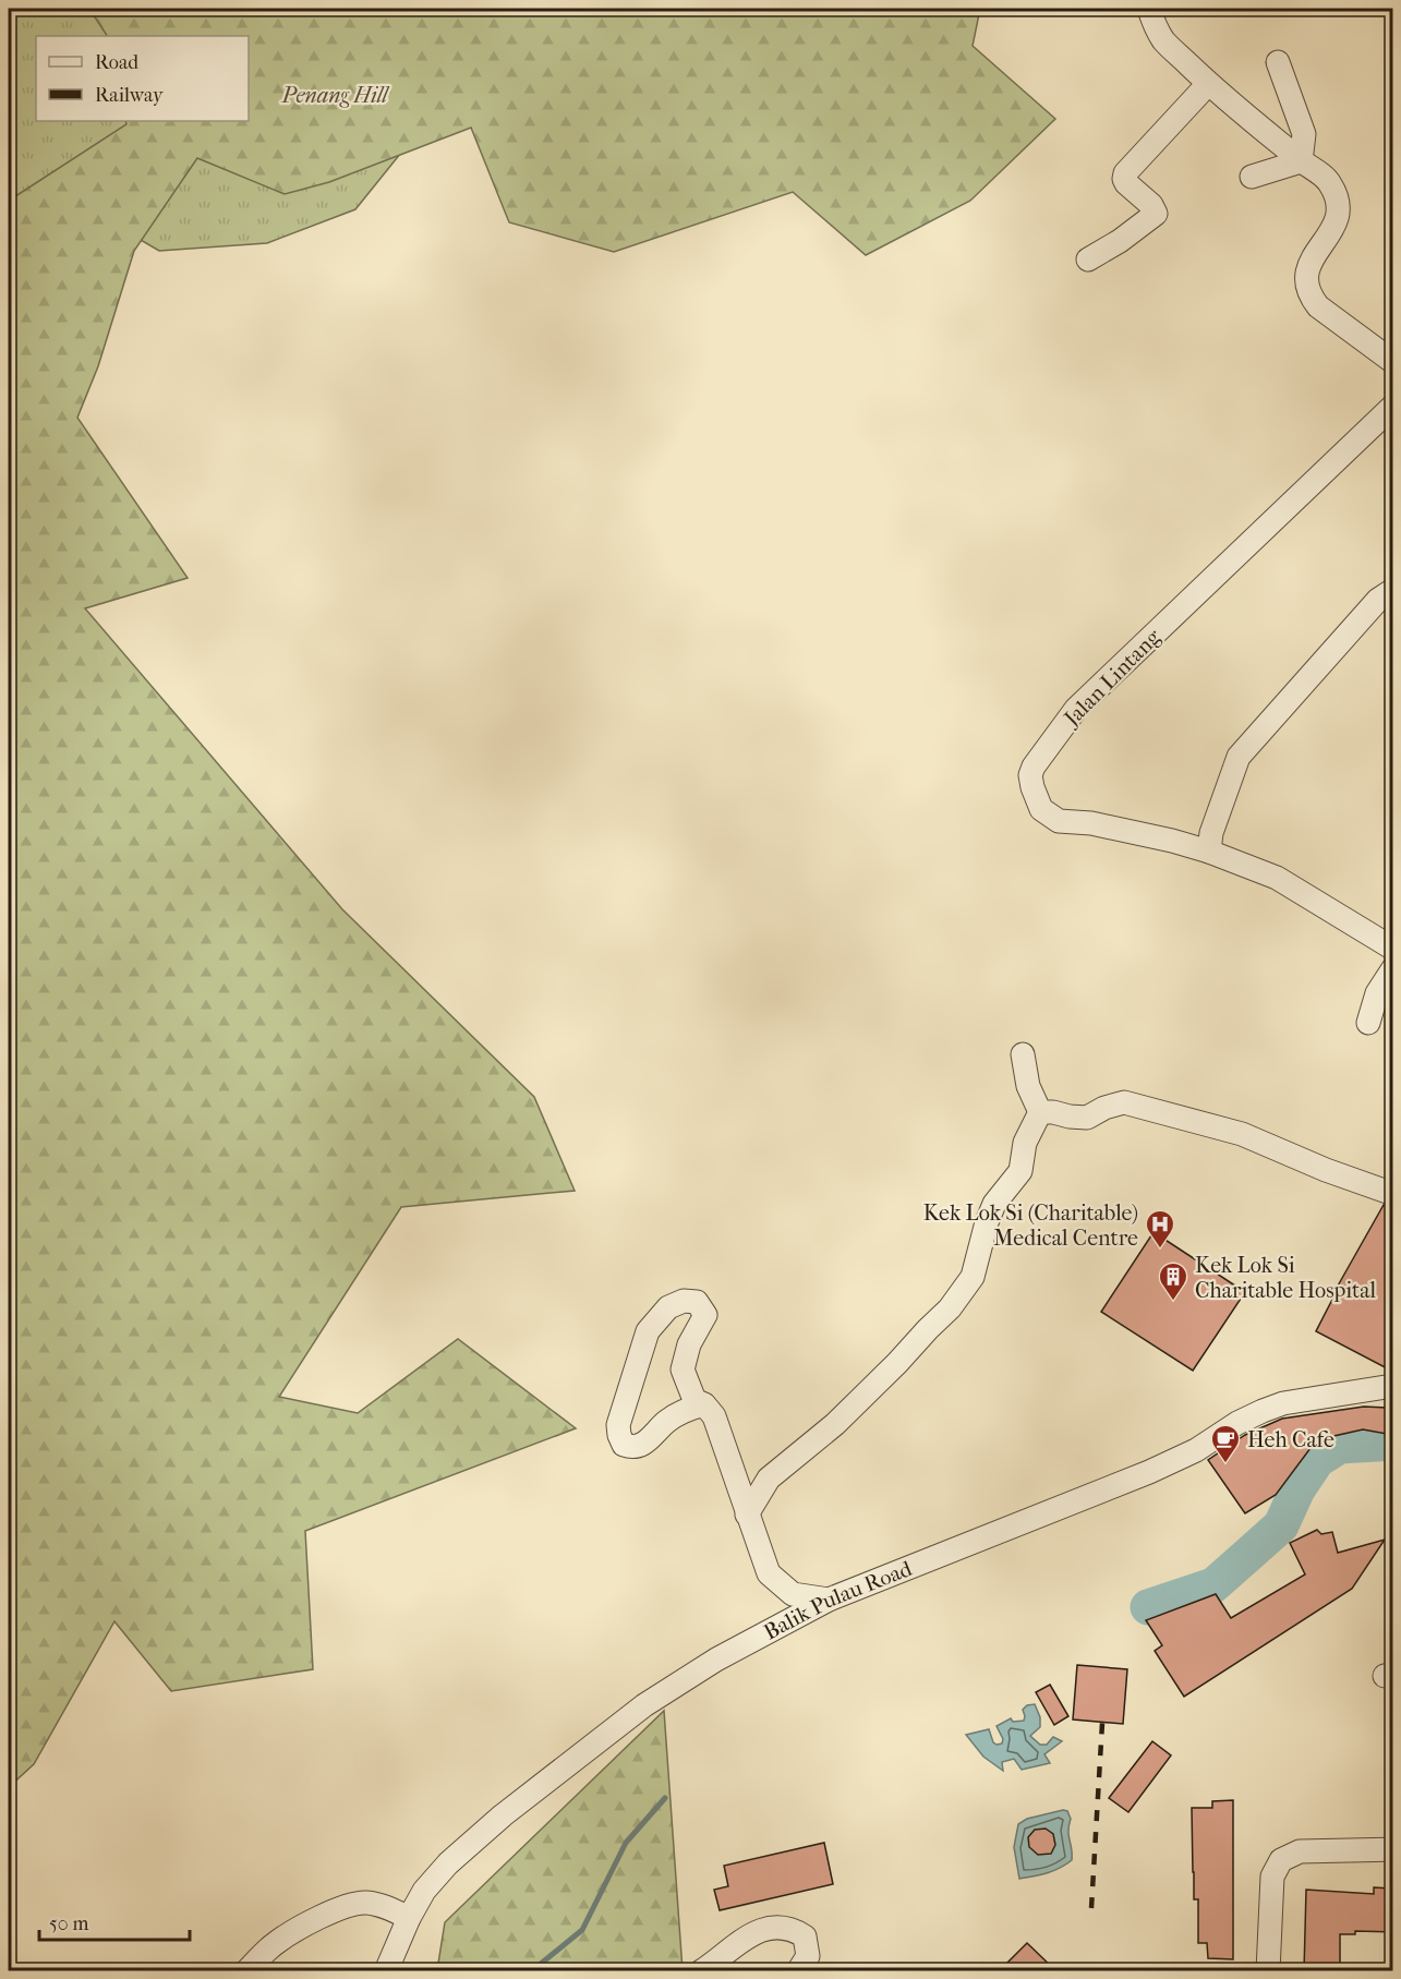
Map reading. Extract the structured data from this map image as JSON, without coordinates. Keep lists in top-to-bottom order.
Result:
{
  "streets": {
    "street": ["Jalan Lintang", "Balik Pulau Road"]
  },
  "parks": ["Penang Hill"],
  "places": {
    "hospital": ["Kek Lok Si (Charitable) Medical Centre"],
    "building": ["Kek Lok Si Charitable Hospital"],
    "cafe": ["Heh Cafe"]
  },
  "legend": ["Road", "Railway"],
  "scale_bar": "50 m"
}
